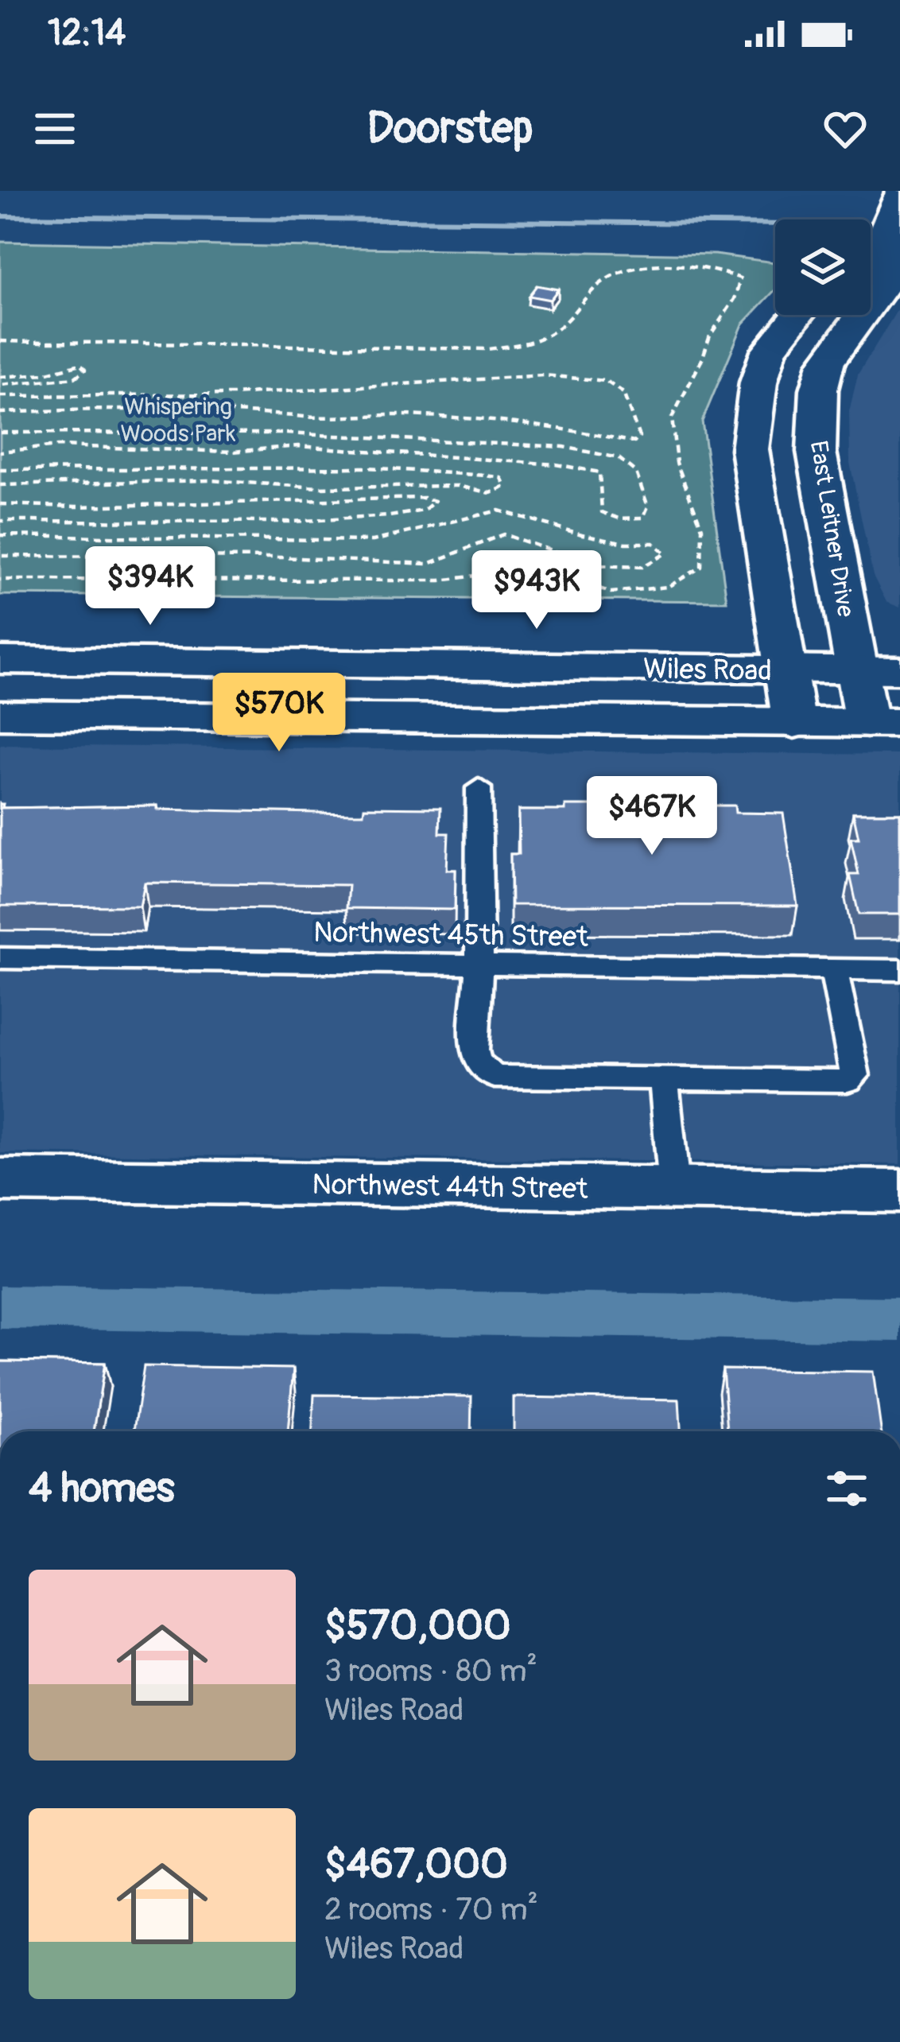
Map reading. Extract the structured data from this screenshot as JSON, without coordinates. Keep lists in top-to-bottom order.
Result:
{
  "streets": {
    "street": ["East Leitner Drive", "Wiles Road", "Northwest 44th Street"],
    "lane": ["Northwest 45th Street"]
  },
  "crossings": [
    ["East Leitner Drive", "Wiles Road"]
  ],
  "parks": ["Whispering Woods Park"],
  "page": {
    "status": "12:14",
    "header": "Doorstep",
    "price": [
      "$394K",
      "$943K",
      "$570K",
      "$467K"
    ],
    "heading": "4 homes",
    "list": [
      {
        "name": "$570,000",
        "note": "3 rooms · 80 m² · Wiles Road"
      },
      {
        "name": "$467,000",
        "note": "2 rooms · 70 m² · Wiles Road"
      }
    ]
  }
}
